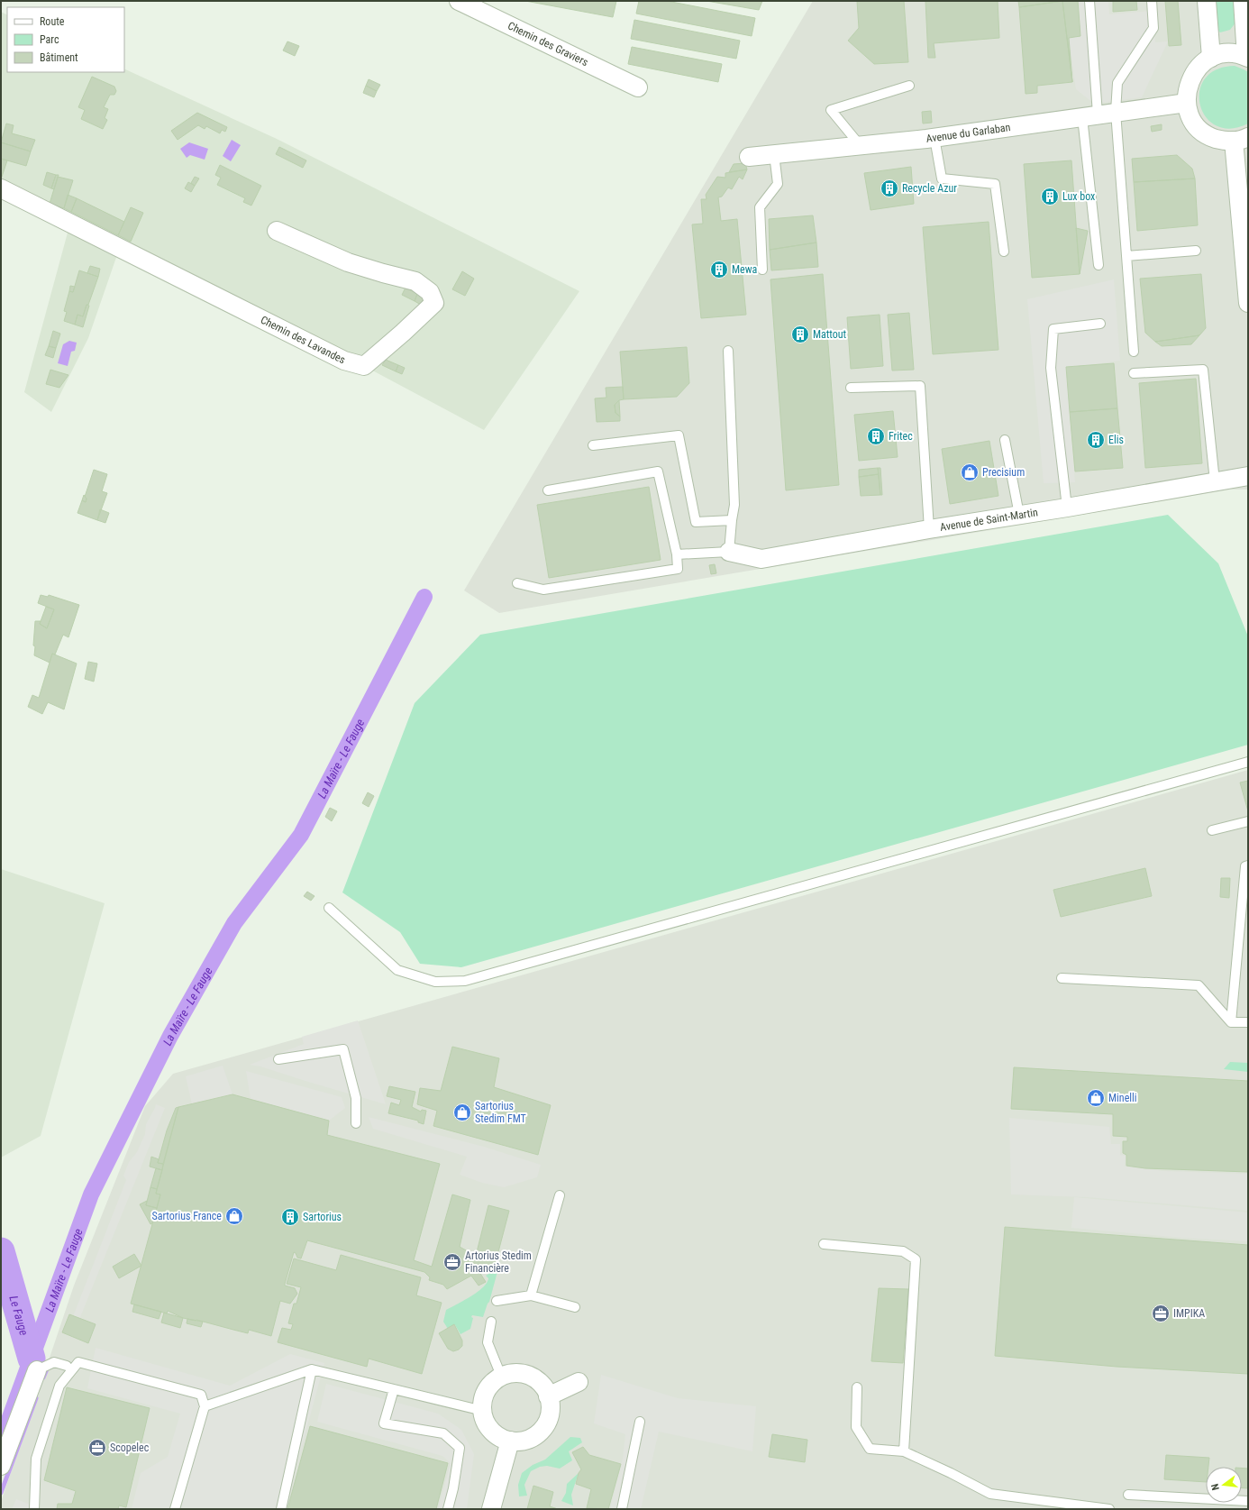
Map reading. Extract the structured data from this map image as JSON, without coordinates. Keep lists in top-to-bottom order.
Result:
{
  "streets": {
    "street": [
      "Chemin des Graviers",
      "Avenue du Garlaban",
      "Chemin des Lavandes",
      "Avenue de Saint-Martin"
    ]
  },
  "water": ["La Maïre - Le Fauge", "Le Fauge"],
  "places": {
    "building": [
      "Recycle Azur",
      "Lux box",
      "Mewa",
      "Mattout",
      "Fritec",
      "Elis",
      "Sartorius"
    ],
    "shop": [
      "Precisium",
      "Minelli",
      "Sartorius Stedim FMT",
      "Sartorius France"
    ],
    "office": ["Artorius Stedim Financière", "IMPIKA", "Scopelec"]
  },
  "legend": ["Route", "Parc", "Bâtiment"],
  "north": "left"
}
